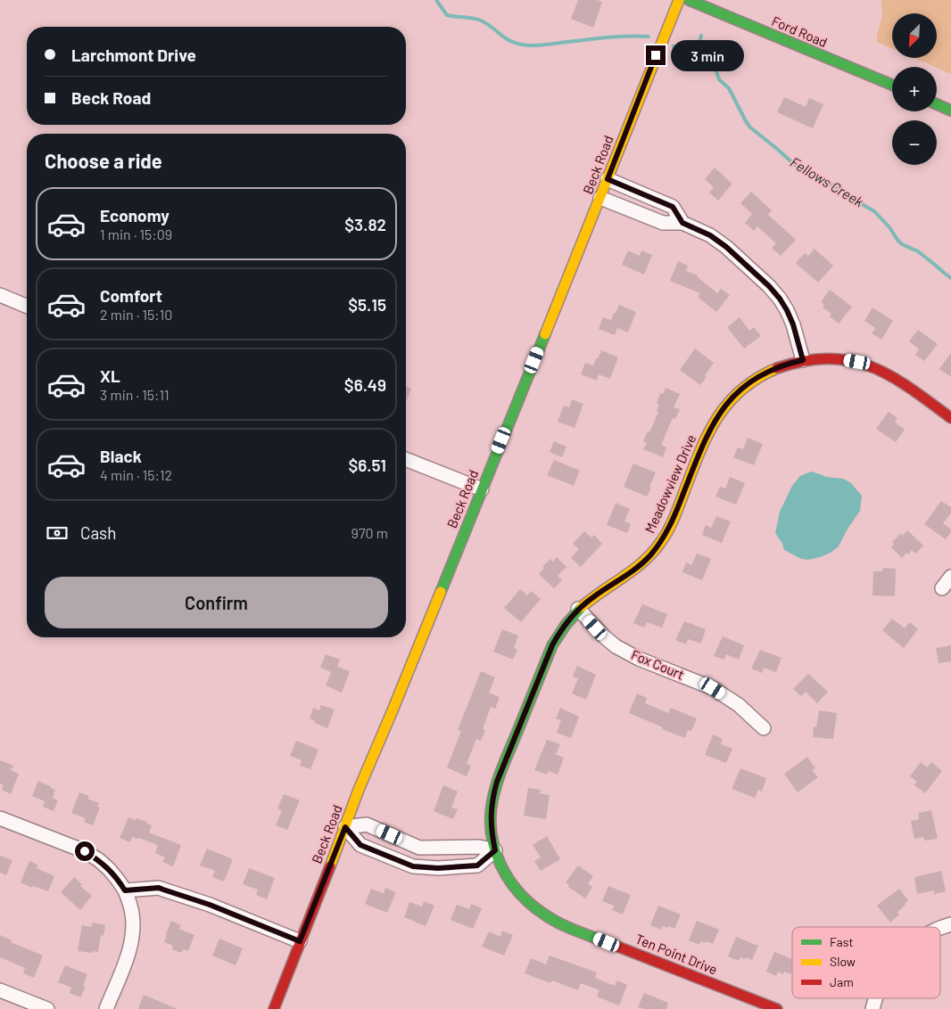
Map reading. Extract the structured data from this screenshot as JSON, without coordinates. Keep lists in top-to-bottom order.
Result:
{
  "streets": {
    "main road": [
      "Ford Road",
      "Beck Road",
      "Meadowview Drive",
      "Ten Point Drive"
    ],
    "street": ["Fox Court"]
  },
  "crossings": [
    ["Meadowview Drive", "Fox Court"],
    ["Meadowview Drive", "Ten Point Drive"]
  ],
  "water": ["Fellows Creek"],
  "legend": ["Fast", "Slow", "Jam"],
  "north": "bottom left",
  "page": {
    "map_buttons": ["+", "−"],
    "banner": ["Larchmont Drive", "Beck Road"],
    "bubble": "3 min",
    "heading": "Choose a ride",
    "list": [
      {
        "name": "Economy",
        "note": "1 min · 15:09",
        "value": "$3.82"
      },
      {
        "name": "Comfort",
        "note": "2 min · 15:10",
        "value": "$5.15"
      },
      {
        "name": "XL",
        "note": "3 min · 15:11",
        "value": "$6.49"
      },
      {
        "name": "Black",
        "note": "4 min · 15:12",
        "value": "$6.51"
      }
    ],
    "pay": ["Cash", "970 m"],
    "buttons": "Confirm"
  }
}
